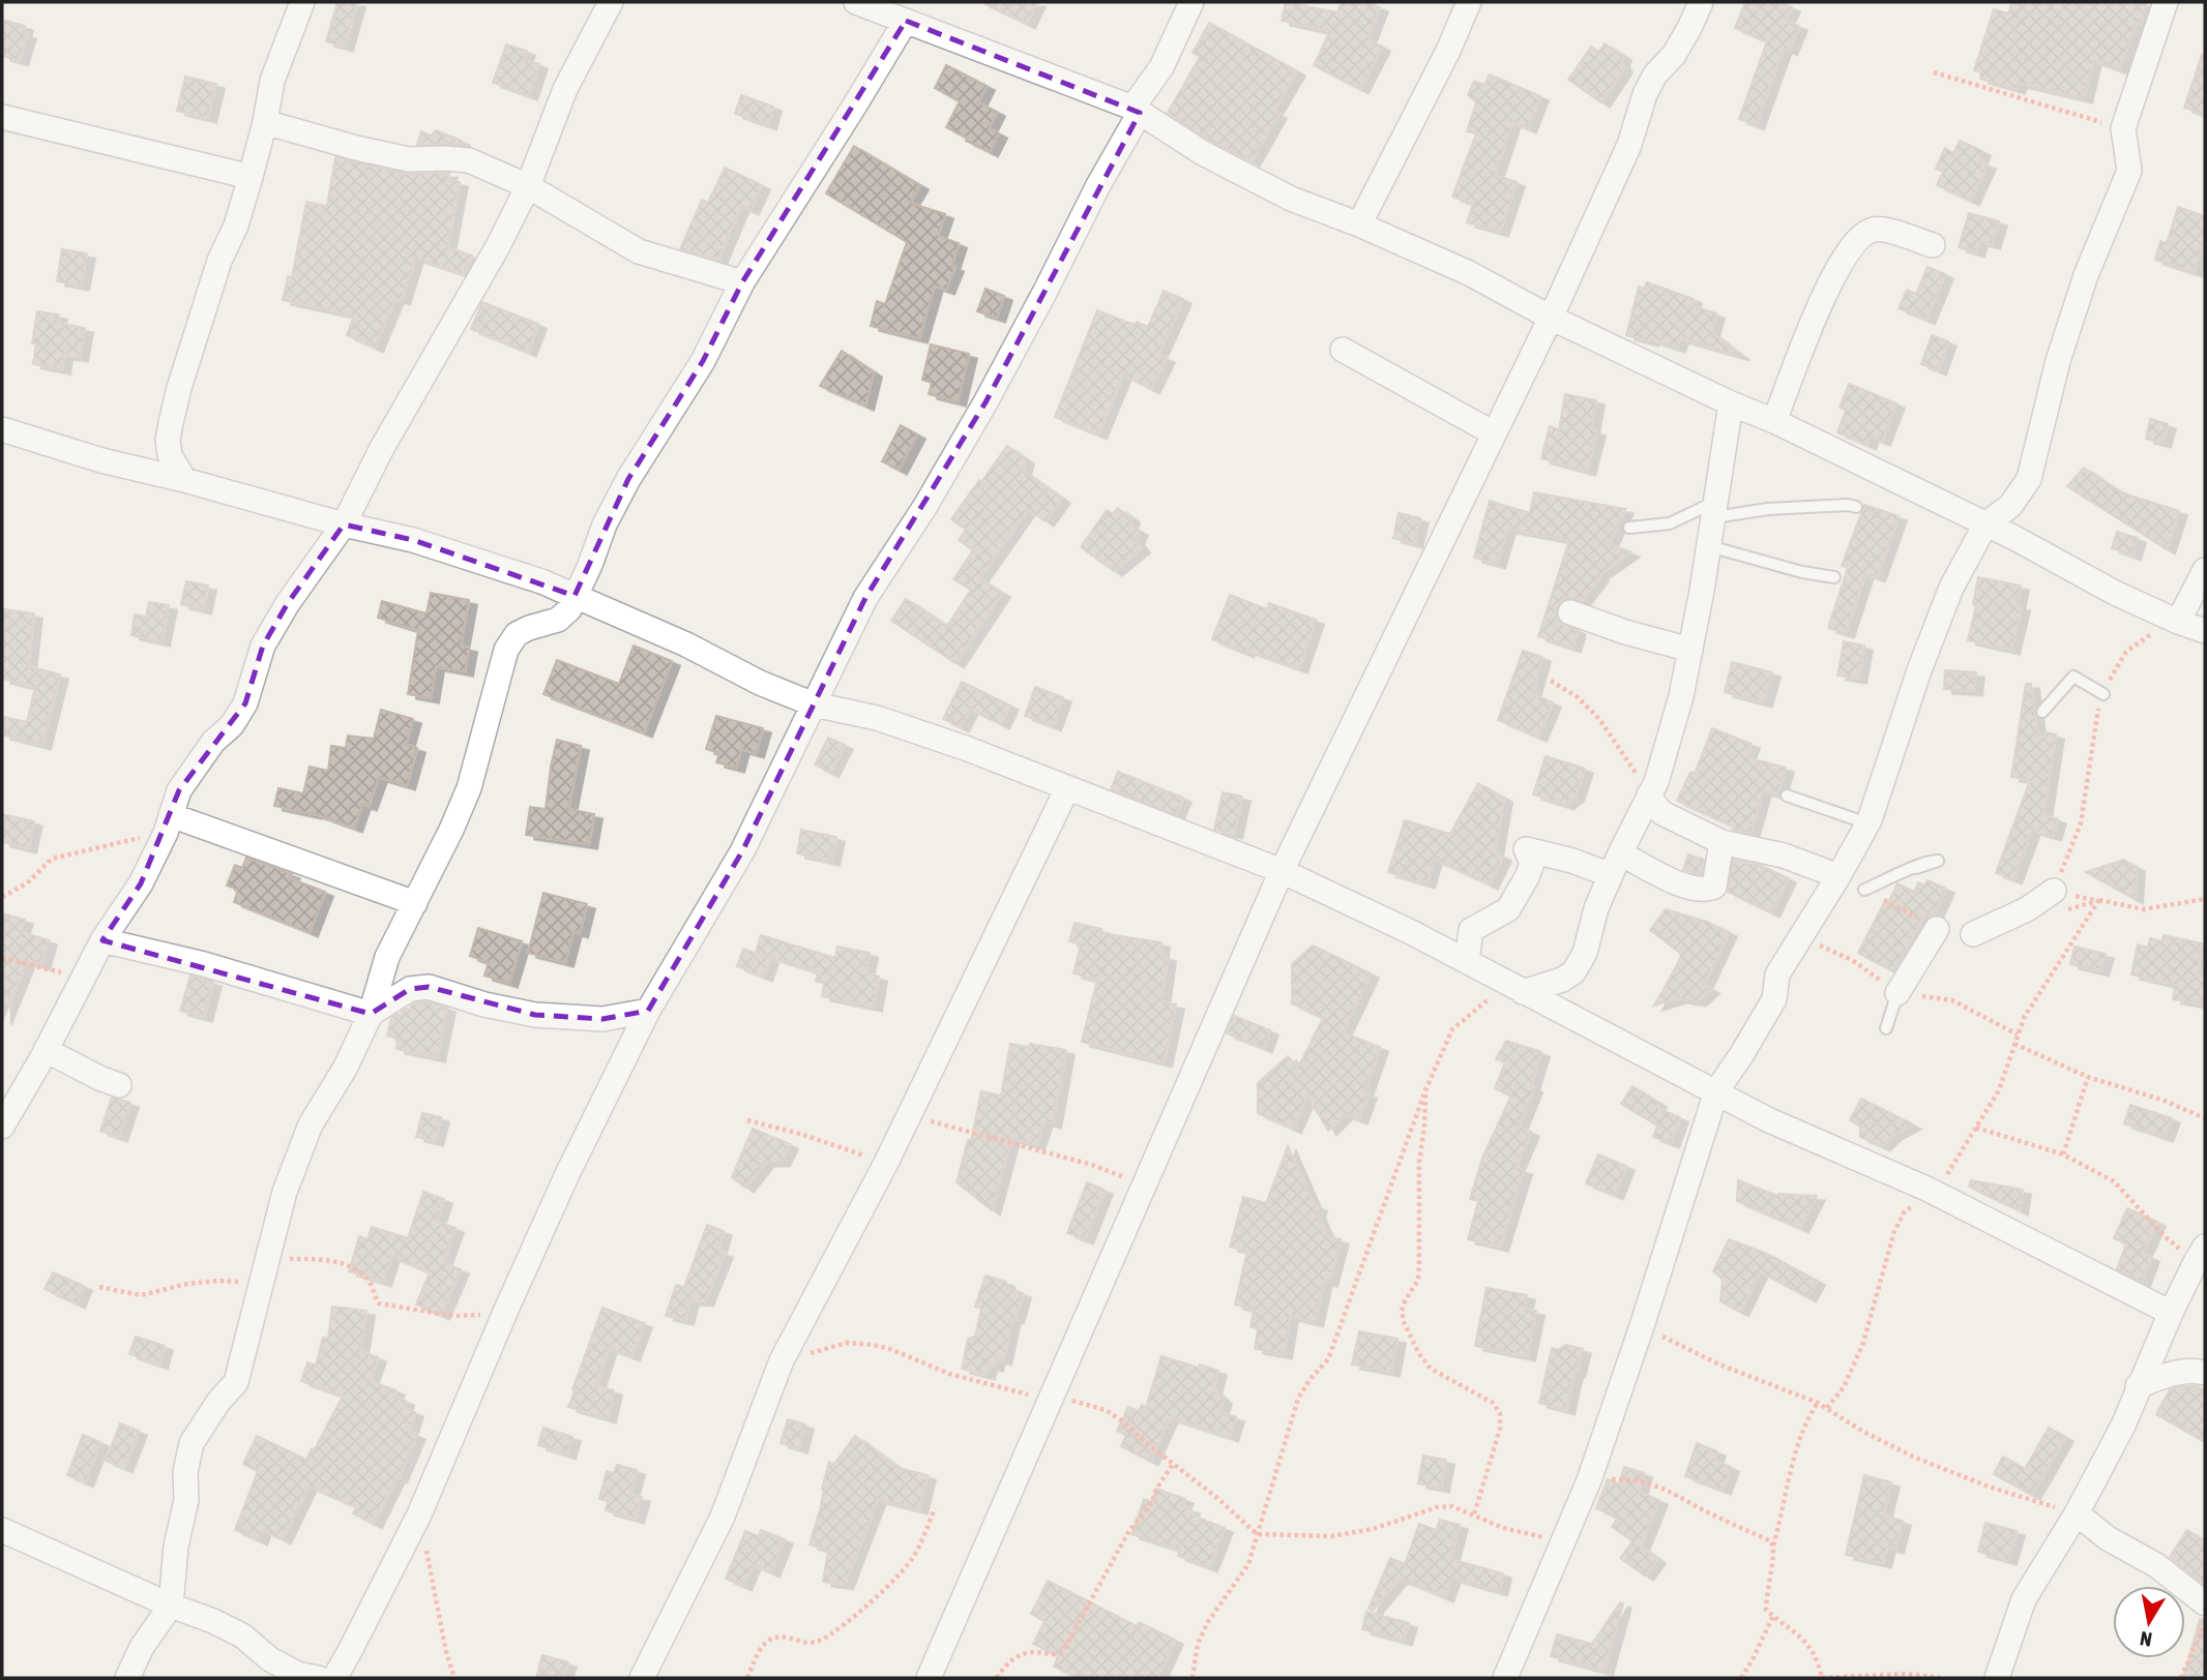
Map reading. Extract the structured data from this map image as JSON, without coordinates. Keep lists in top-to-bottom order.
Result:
{
  "north": "bottom"
}
